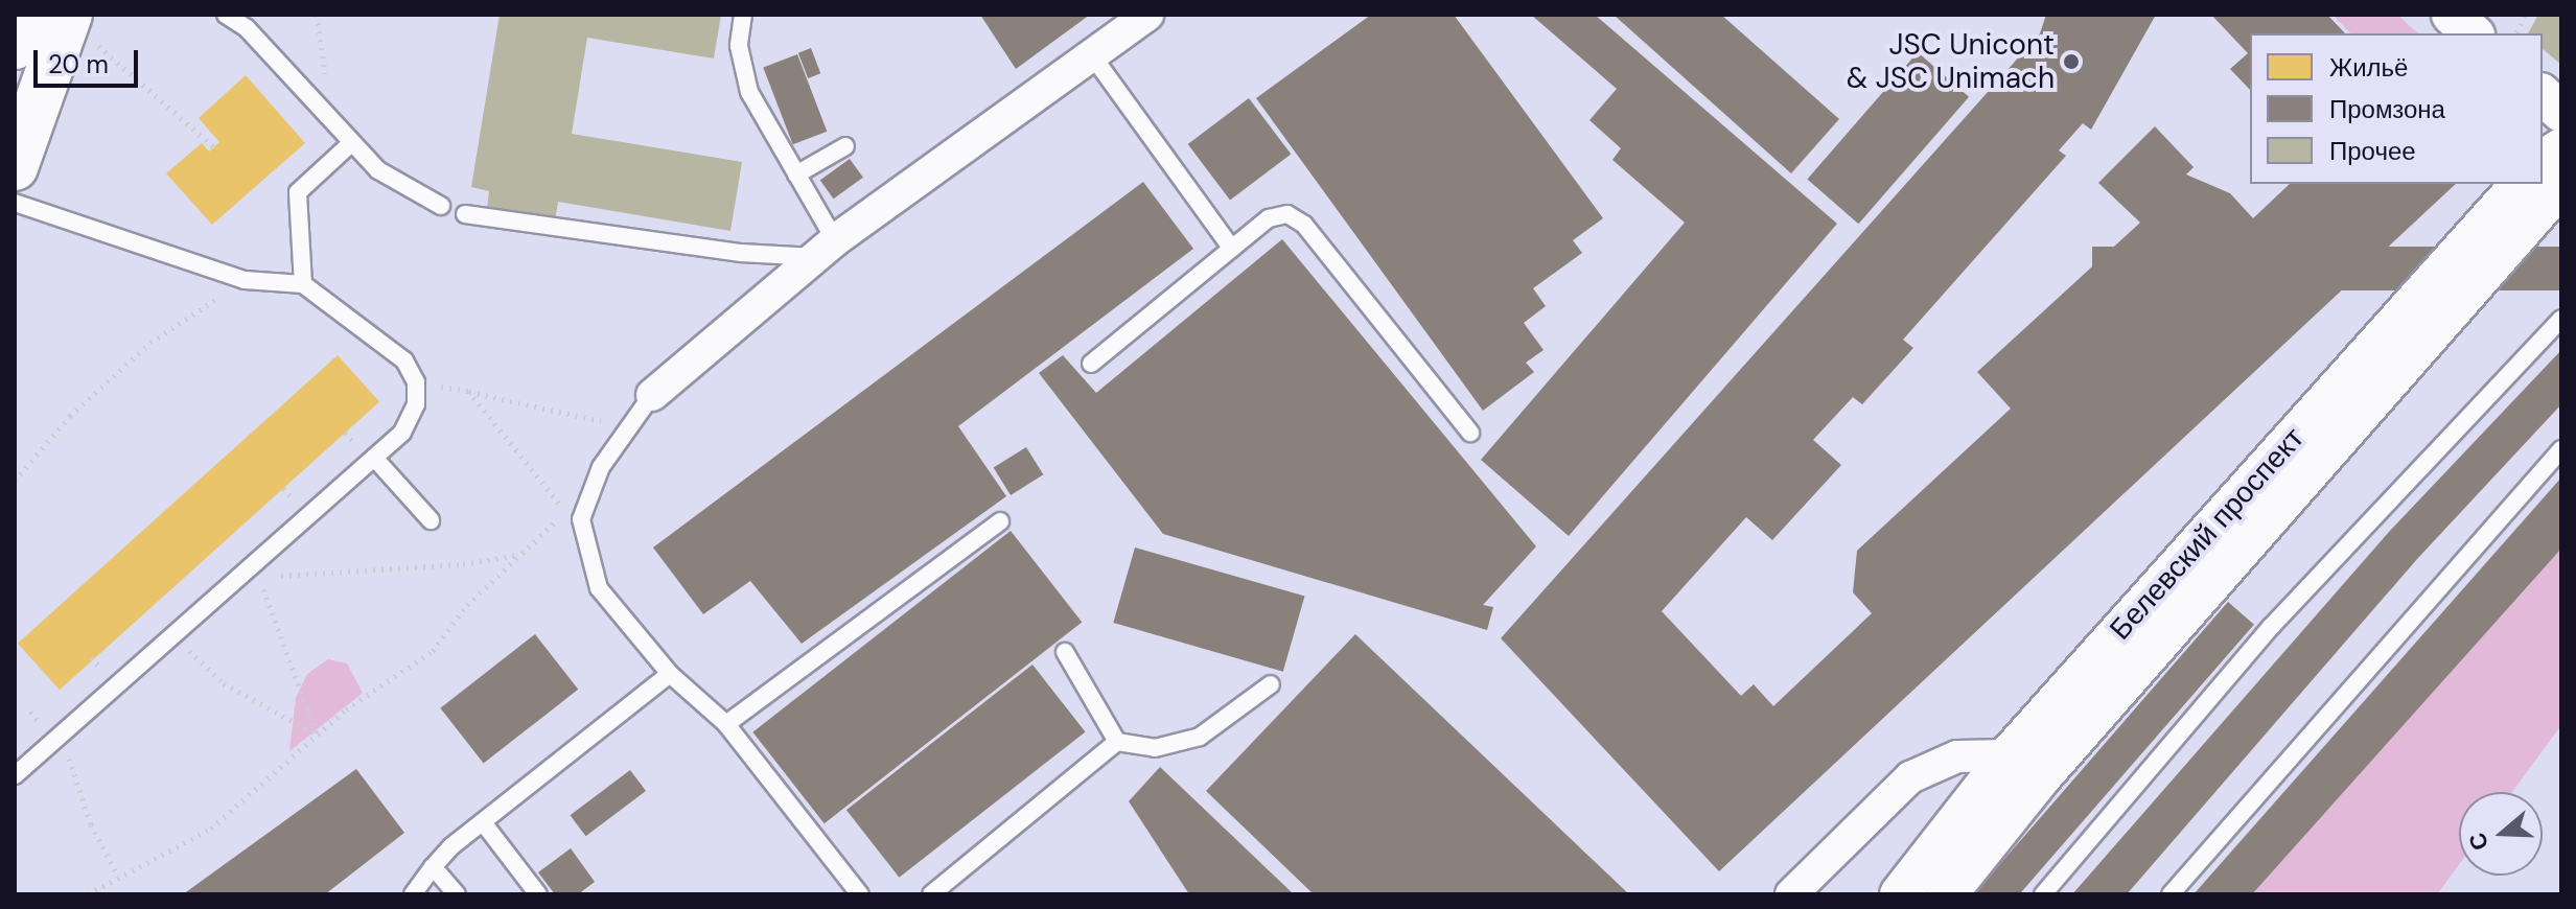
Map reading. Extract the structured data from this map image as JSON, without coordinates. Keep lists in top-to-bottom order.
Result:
{
  "streets": {
    "street": ["Белевский проспект"]
  },
  "places": ["JSC Unicont & JSC Unimach"],
  "legend": ["Жильё", "Промзона", "Прочее"],
  "scale_bar": "20 m",
  "north": "left"
}
